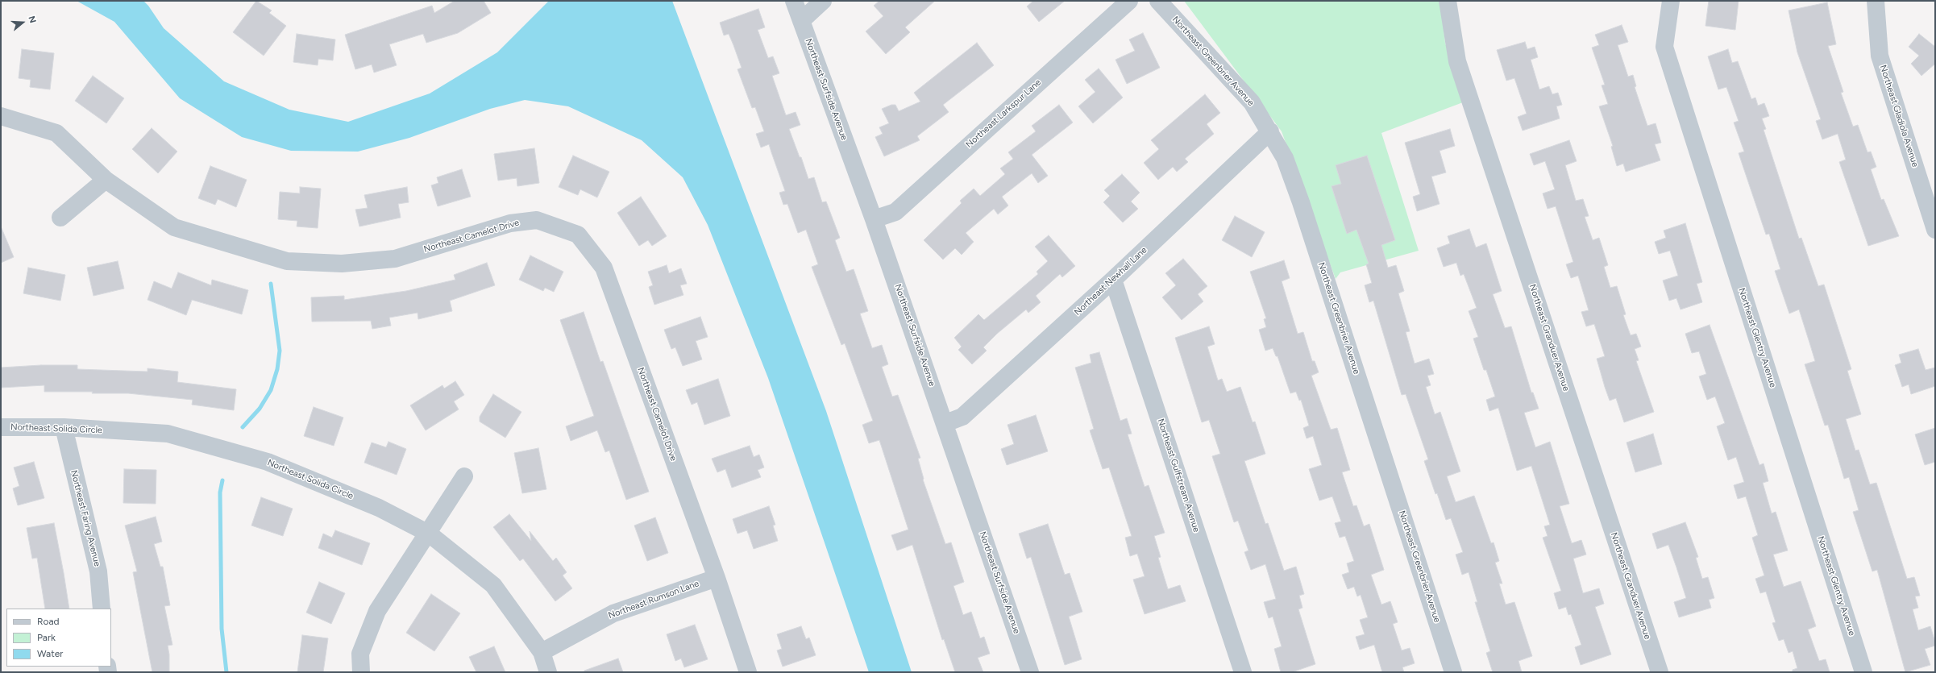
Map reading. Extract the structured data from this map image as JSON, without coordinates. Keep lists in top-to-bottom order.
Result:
{
  "streets": {
    "street": [
      "Northeast Greenbrier Avenue",
      "Northeast Surfside Avenue",
      "Northeast Larkspur Lane",
      "Northeast Gladiola Avenue",
      "Northeast Camelot Drive",
      "Northeast Newhall Lane",
      "Northeast Granduer Avenue",
      "Northeast Glentry Avenue",
      "Northeast Solida Circle",
      "Northeast Gulfstream Avenue",
      "Northeast Faring Avenue",
      "Northeast Rumson Lane"
    ]
  },
  "crossings": [
    ["Northeast Greenbrier Avenue", "Northeast Newhall Lane"],
    ["Northeast Surfside Avenue", "Northeast Larkspur Lane"],
    ["Northeast Surfside Avenue", "Northeast Newhall Lane"],
    ["Northeast Camelot Drive", "Northeast Rumson Lane"],
    ["Northeast Newhall Lane", "Northeast Gulfstream Avenue"],
    ["Northeast Solida Circle", "Northeast Faring Avenue"],
    ["Northeast Solida Circle", "Northeast Rumson Lane"]
  ],
  "legend": ["Road", "Park", "Water"],
  "north": "right"
}
